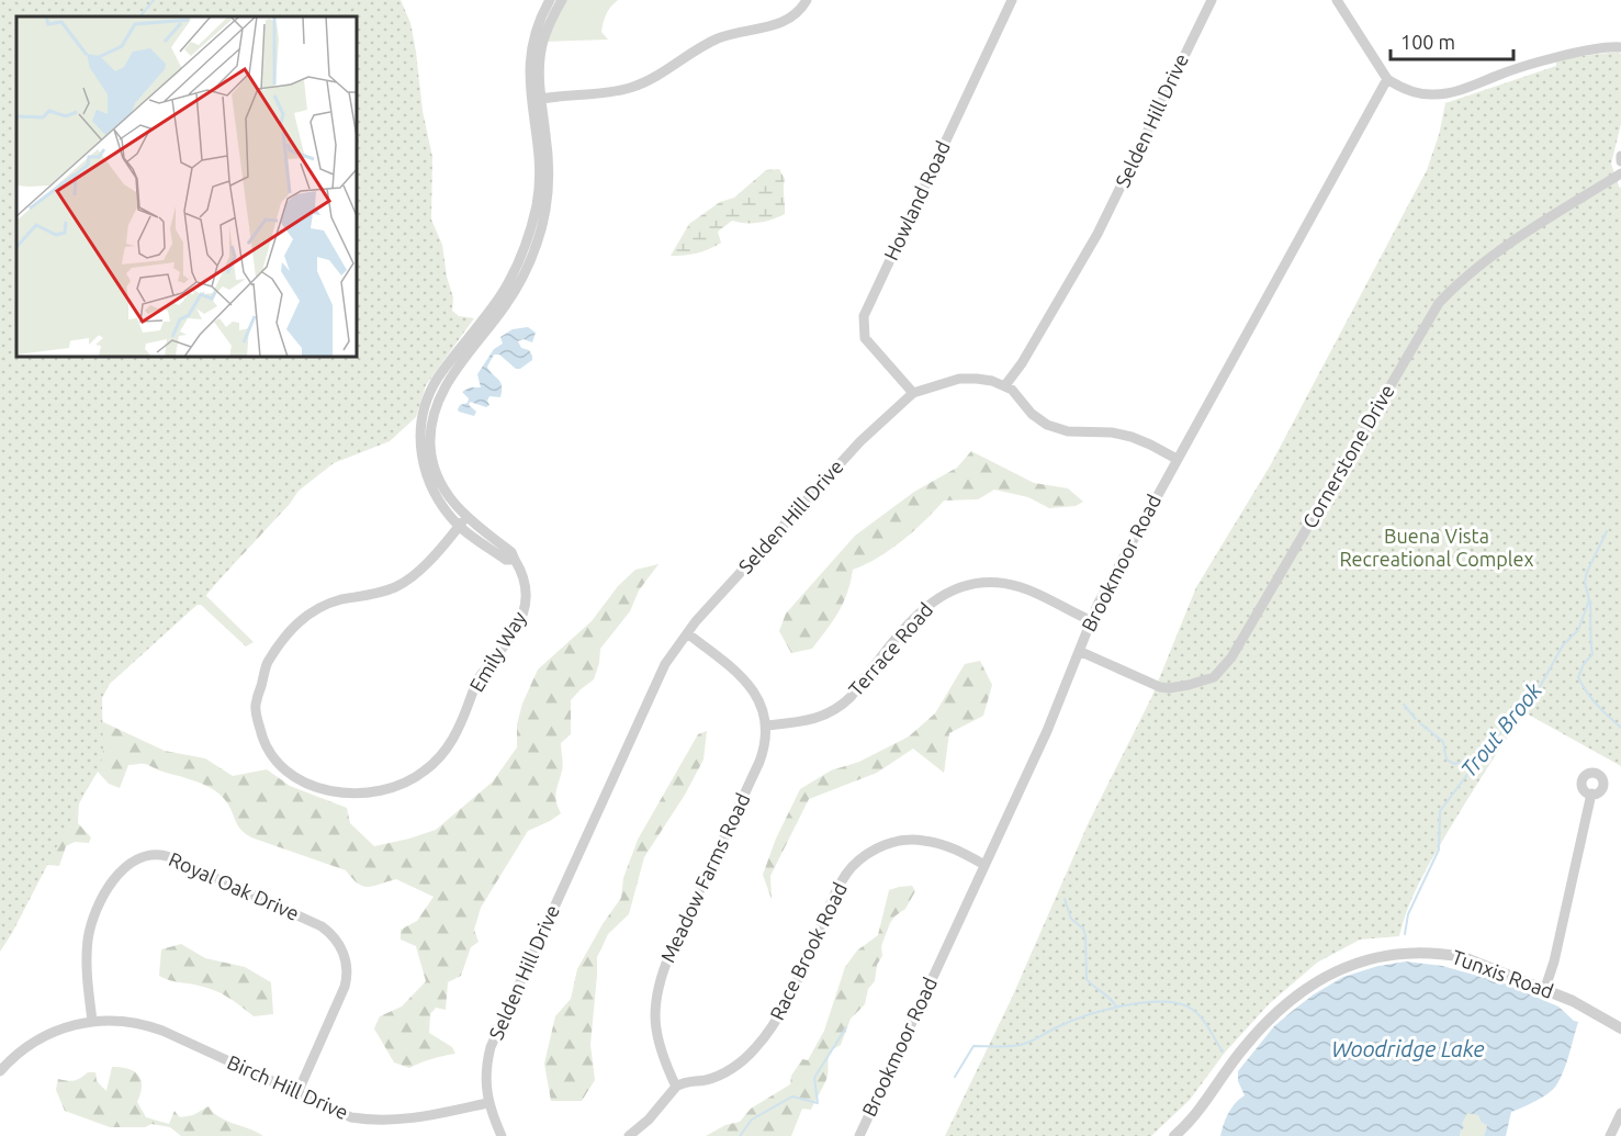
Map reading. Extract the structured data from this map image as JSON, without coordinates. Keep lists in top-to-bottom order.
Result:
{
  "streets": {
    "street": [
      "Selden Hill Drive",
      "Howland Road",
      "Cornerstone Drive",
      "Brookmoor Road",
      "Terrace Road",
      "Emily Way",
      "Meadow Farms Road",
      "Royal Oak Drive",
      "Race Brook Road",
      "Tunxis Road",
      "Birch Hill Drive"
    ]
  },
  "crossings": [
    ["Selden Hill Drive", "Howland Road"],
    ["Selden Hill Drive", "Meadow Farms Road"],
    ["Selden Hill Drive", "Birch Hill Drive"],
    ["Cornerstone Drive", "Brookmoor Road"],
    ["Brookmoor Road", "Terrace Road"],
    ["Brookmoor Road", "Race Brook Road"],
    ["Terrace Road", "Meadow Farms Road"],
    ["Meadow Farms Road", "Race Brook Road"],
    ["Royal Oak Drive", "Birch Hill Drive"]
  ],
  "water": ["Trout Brook", "Woodridge Lake"],
  "parks": ["Buena Vista Recreational Complex"],
  "scale_bar": "100 m"
}
